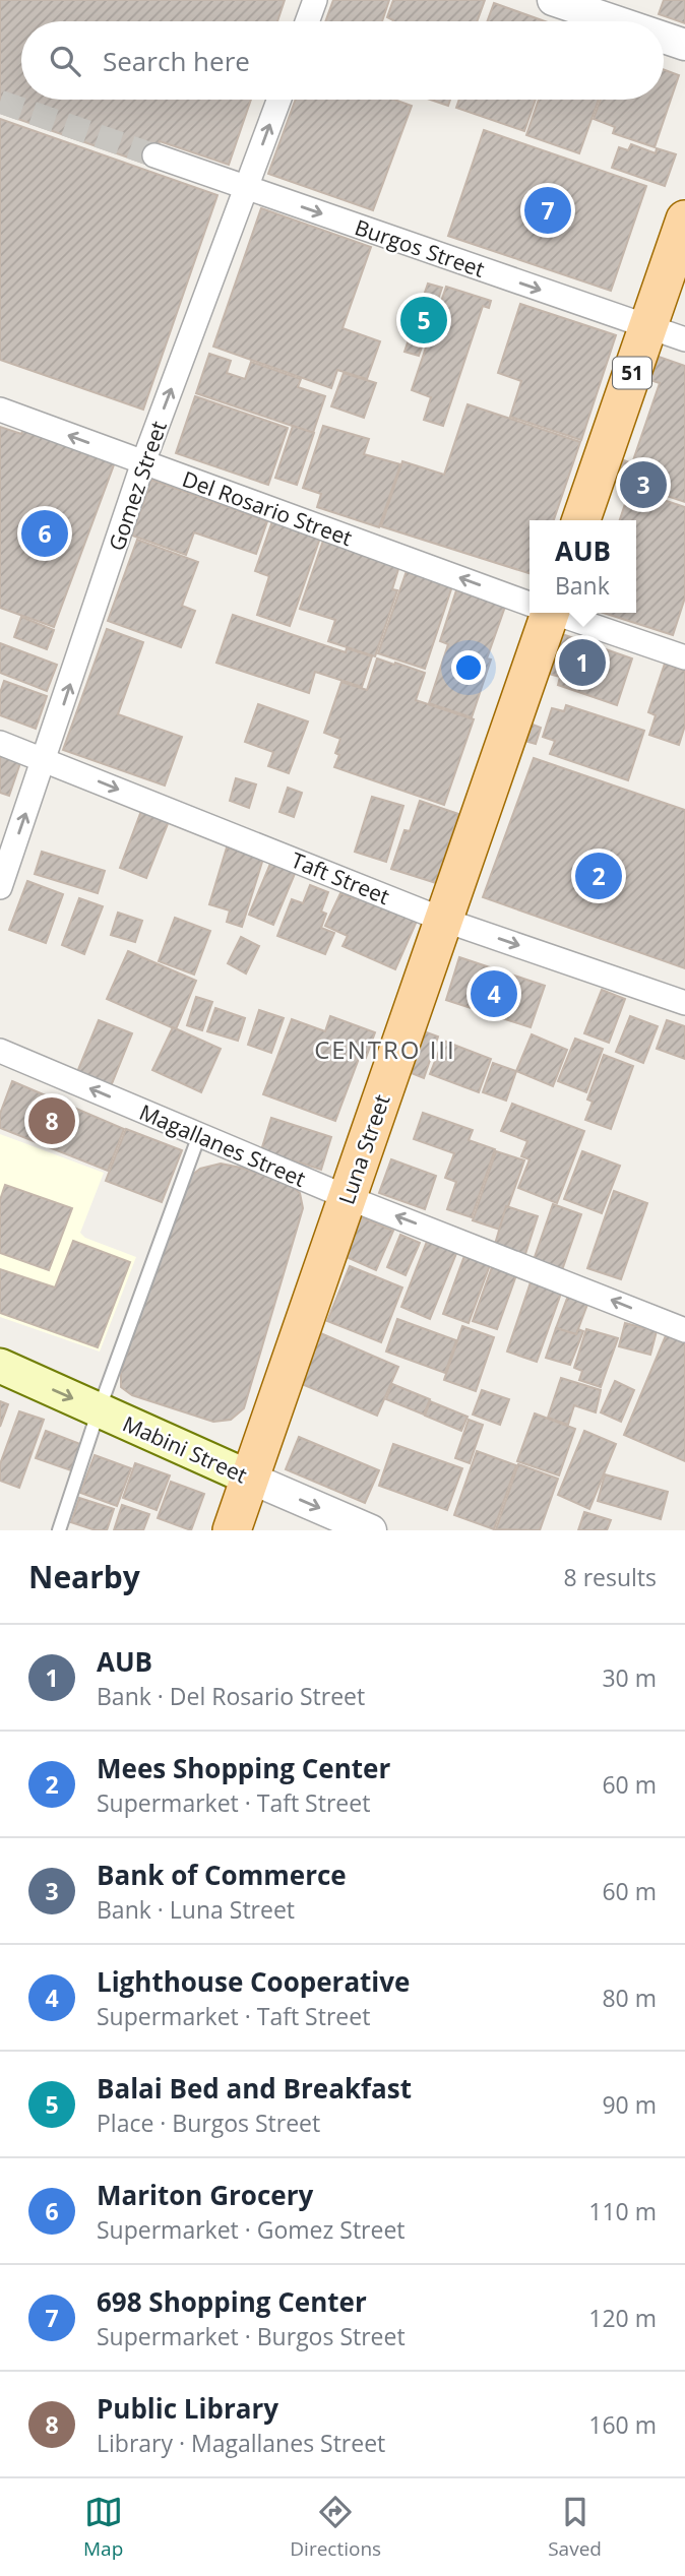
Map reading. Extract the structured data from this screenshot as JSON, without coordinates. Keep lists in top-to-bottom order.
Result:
{
  "streets": {
    "main road": ["51", "Luna Street", "Mabini Street"],
    "street": [
      "Burgos Street",
      "Gomez Street",
      "Del Rosario Street",
      "Taft Street",
      "Magallanes Street"
    ]
  },
  "crossings": [
    ["Burgos Street", "51"],
    ["Burgos Street", "Gomez Street"],
    ["Gomez Street", "Del Rosario Street"],
    ["Gomez Street", "Taft Street"],
    ["Taft Street", "Luna Street"],
    ["Magallanes Street", "Luna Street"],
    ["Luna Street", "Mabini Street"]
  ],
  "one_way": [
    "Burgos Street",
    "Gomez Street",
    "Del Rosario Street",
    "Taft Street",
    "Magallanes Street",
    "Mabini Street"
  ],
  "districts": ["CENTRO III"],
  "page": {
    "search": "Search here",
    "pins": [
      "7",
      "5",
      "3",
      "6",
      "1",
      "2",
      "4",
      "8"
    ],
    "popup": ["AUB", "Bank"],
    "heading": ["Nearby", "8 results"],
    "list": [
      {
        "mark": "1",
        "name": "AUB",
        "note": "Bank · Del Rosario Street",
        "value": "30 m"
      },
      {
        "mark": "2",
        "name": "Mees Shopping Center",
        "note": "Supermarket · Taft Street",
        "value": "60 m"
      },
      {
        "mark": "3",
        "name": "Bank of Commerce",
        "note": "Bank · Luna Street",
        "value": "60 m"
      },
      {
        "mark": "4",
        "name": "Lighthouse Cooperative",
        "note": "Supermarket · Taft Street",
        "value": "80 m"
      },
      {
        "mark": "5",
        "name": "Balai Bed and Breakfast",
        "note": "Place · Burgos Street",
        "value": "90 m"
      },
      {
        "mark": "6",
        "name": "Mariton Grocery",
        "note": "Supermarket · Gomez Street",
        "value": "110 m"
      },
      {
        "mark": "7",
        "name": "698 Shopping Center",
        "note": "Supermarket · Burgos Street",
        "value": "120 m"
      },
      {
        "mark": "8",
        "name": "Public Library",
        "note": "Library · Magallanes Street",
        "value": "160 m"
      }
    ],
    "nav": ["Map", "Directions", "Saved"]
  }
}
